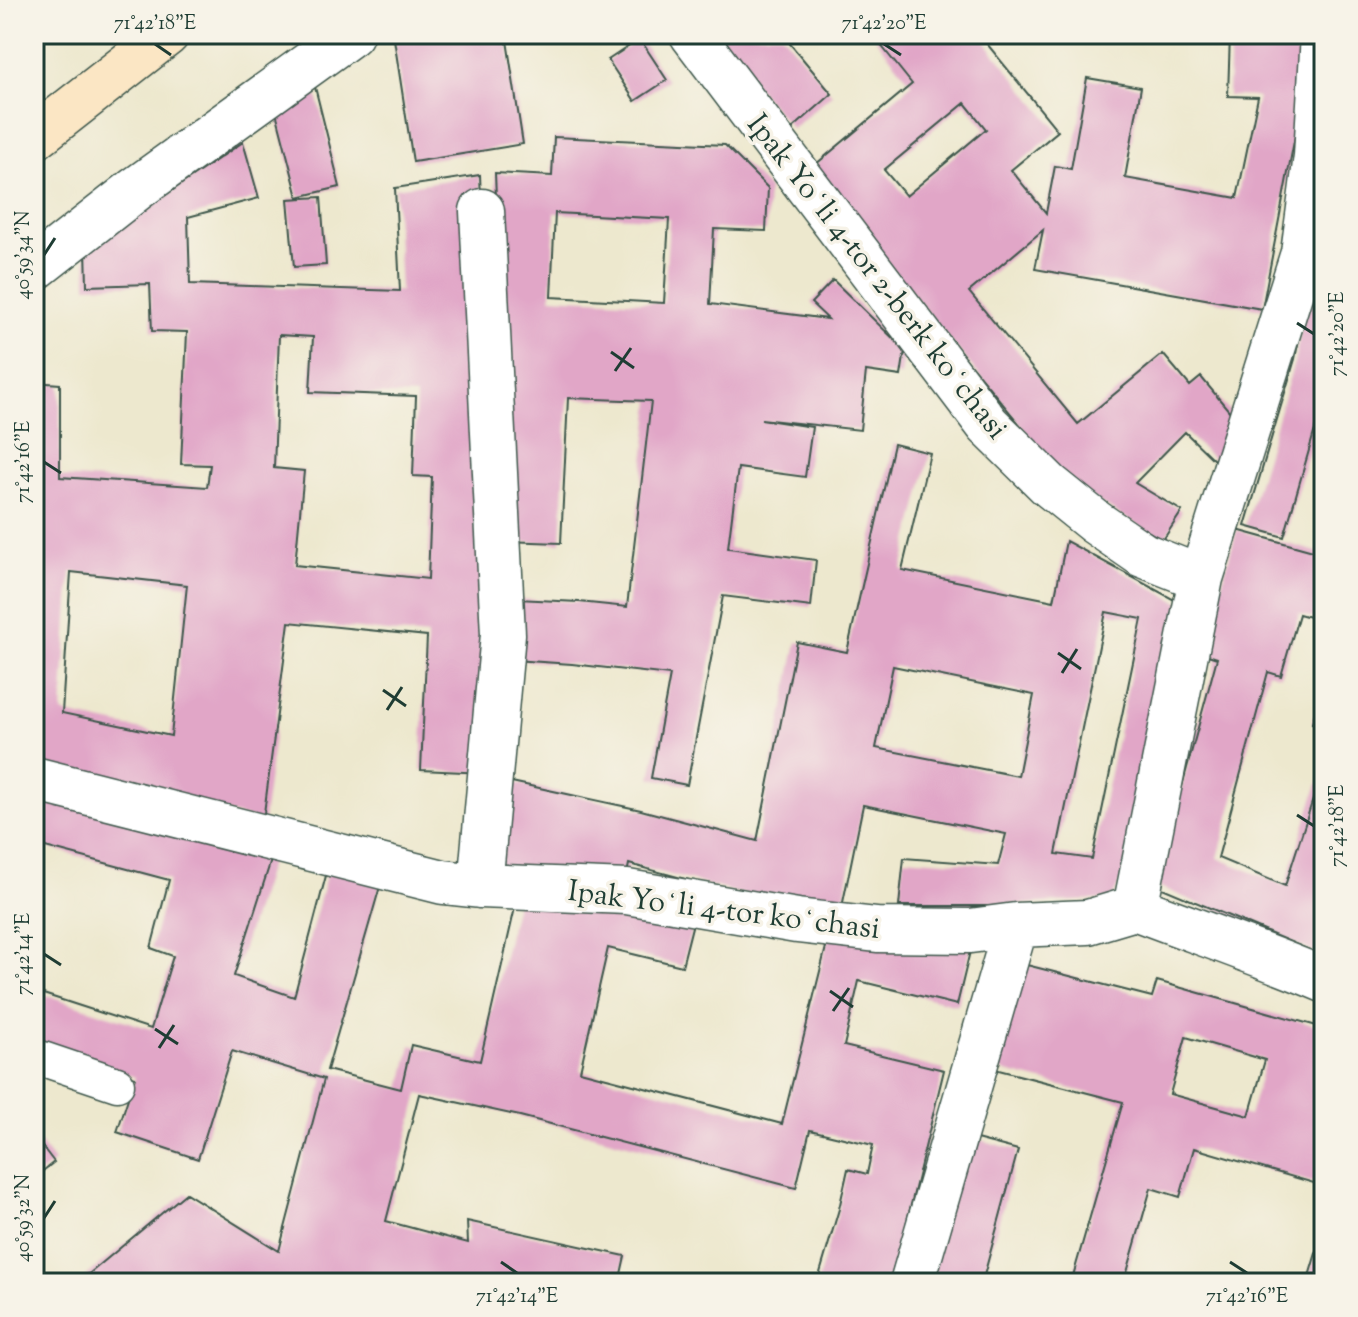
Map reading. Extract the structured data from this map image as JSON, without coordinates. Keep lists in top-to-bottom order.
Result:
{
  "streets": {
    "street": ["Ipak Yoʻli 4-tor 2-berk koʻchasi", "Ipak Yoʻli 4-tor koʻchasi"]
  },
  "coordinates": [
    "71°42'18\"E",
    "71°42'20\"E",
    "40°59'34\"N",
    "71°42'16\"E",
    "71°42'14\"E",
    "40°59'32\"N"
  ]
}
